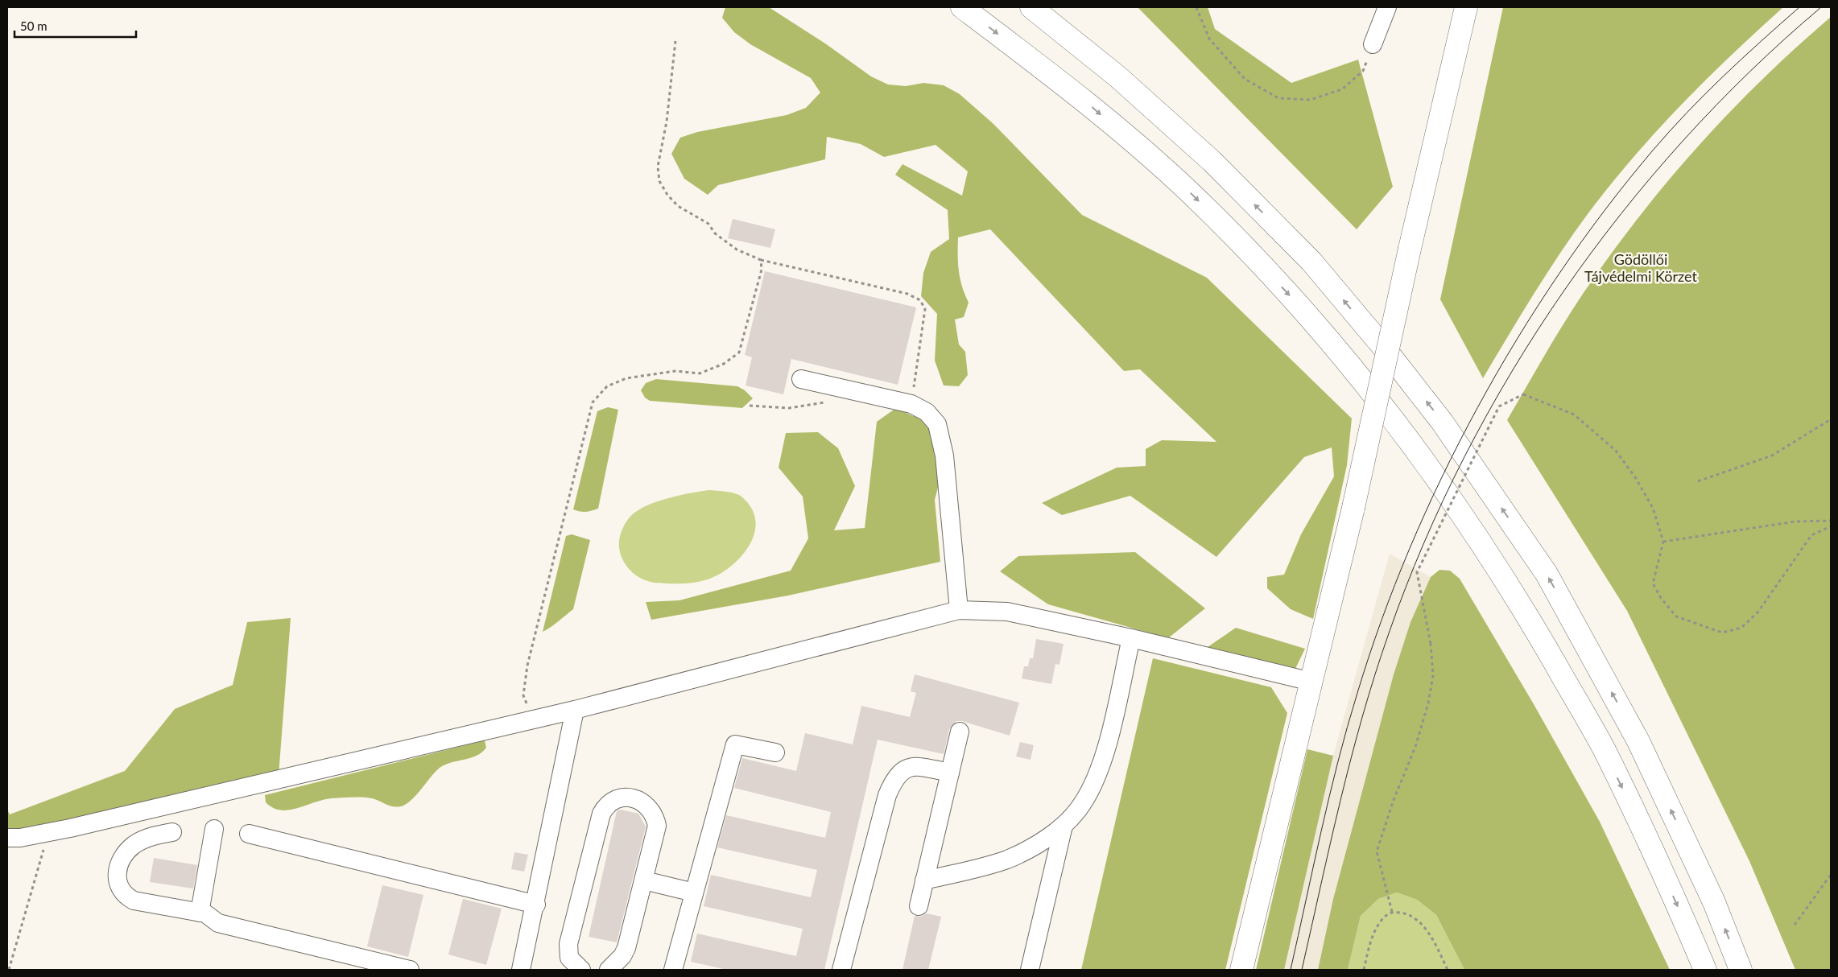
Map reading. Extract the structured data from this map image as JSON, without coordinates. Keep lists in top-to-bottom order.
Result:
{
  "parks": ["Gödöllői Tájvédelmi Körzet"],
  "scale_bar": "50 m"
}
